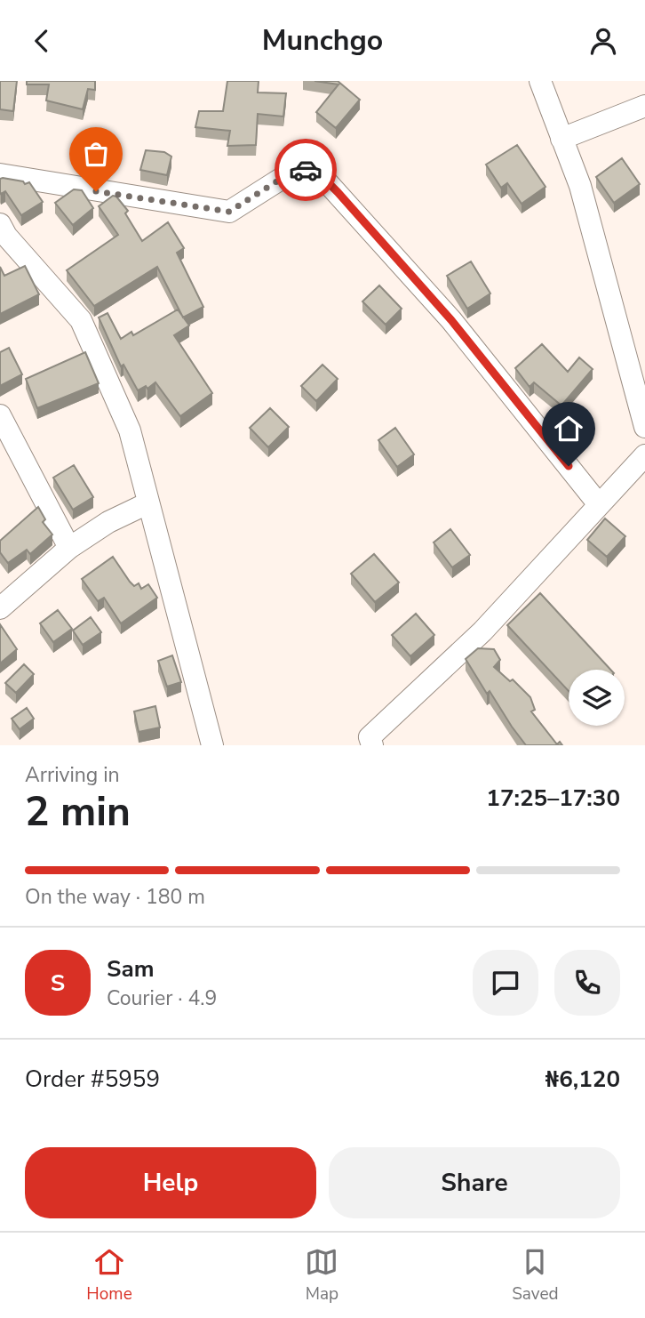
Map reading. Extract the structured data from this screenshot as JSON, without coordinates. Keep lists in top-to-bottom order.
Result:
{
  "page": {
    "header": "Munchgo",
    "heading": ["2 min", "Arriving in", "17:25–17:30"],
    "panel": [
      "Sam",
      "Courier · 4.9",
      "Order #5959",
      "₦6,120"
    ],
    "bar": "On the way · 180 m",
    "round": "S",
    "buttons": ["Help", "Share"],
    "tabs": ["Home", "Map", "Saved"]
  }
}
